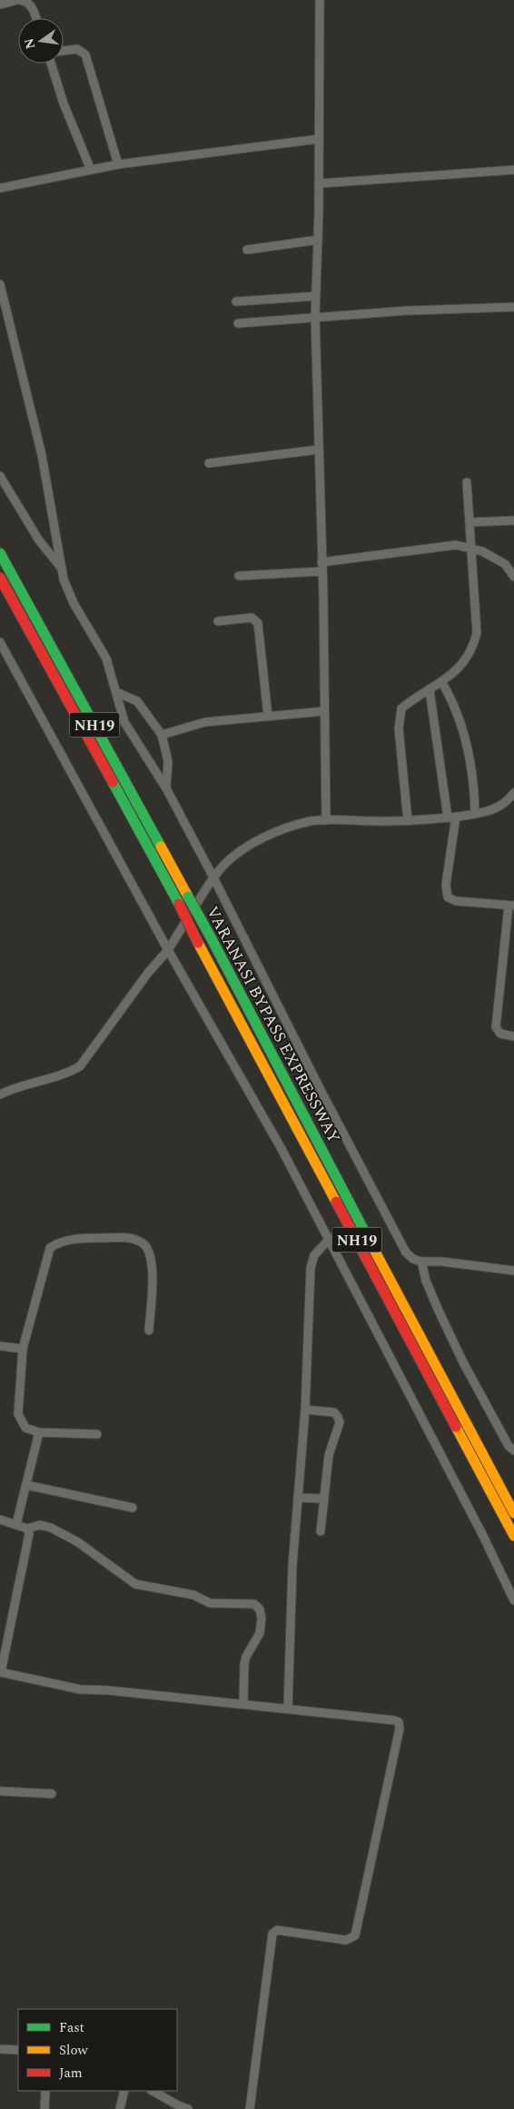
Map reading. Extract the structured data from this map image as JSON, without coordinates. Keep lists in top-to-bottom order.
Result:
{
  "streets": {
    "highway": ["NH19", "VARANASI BYPASS EXPRESSWAY"]
  },
  "legend": ["Fast", "Slow", "Jam"],
  "north": "left"
}
